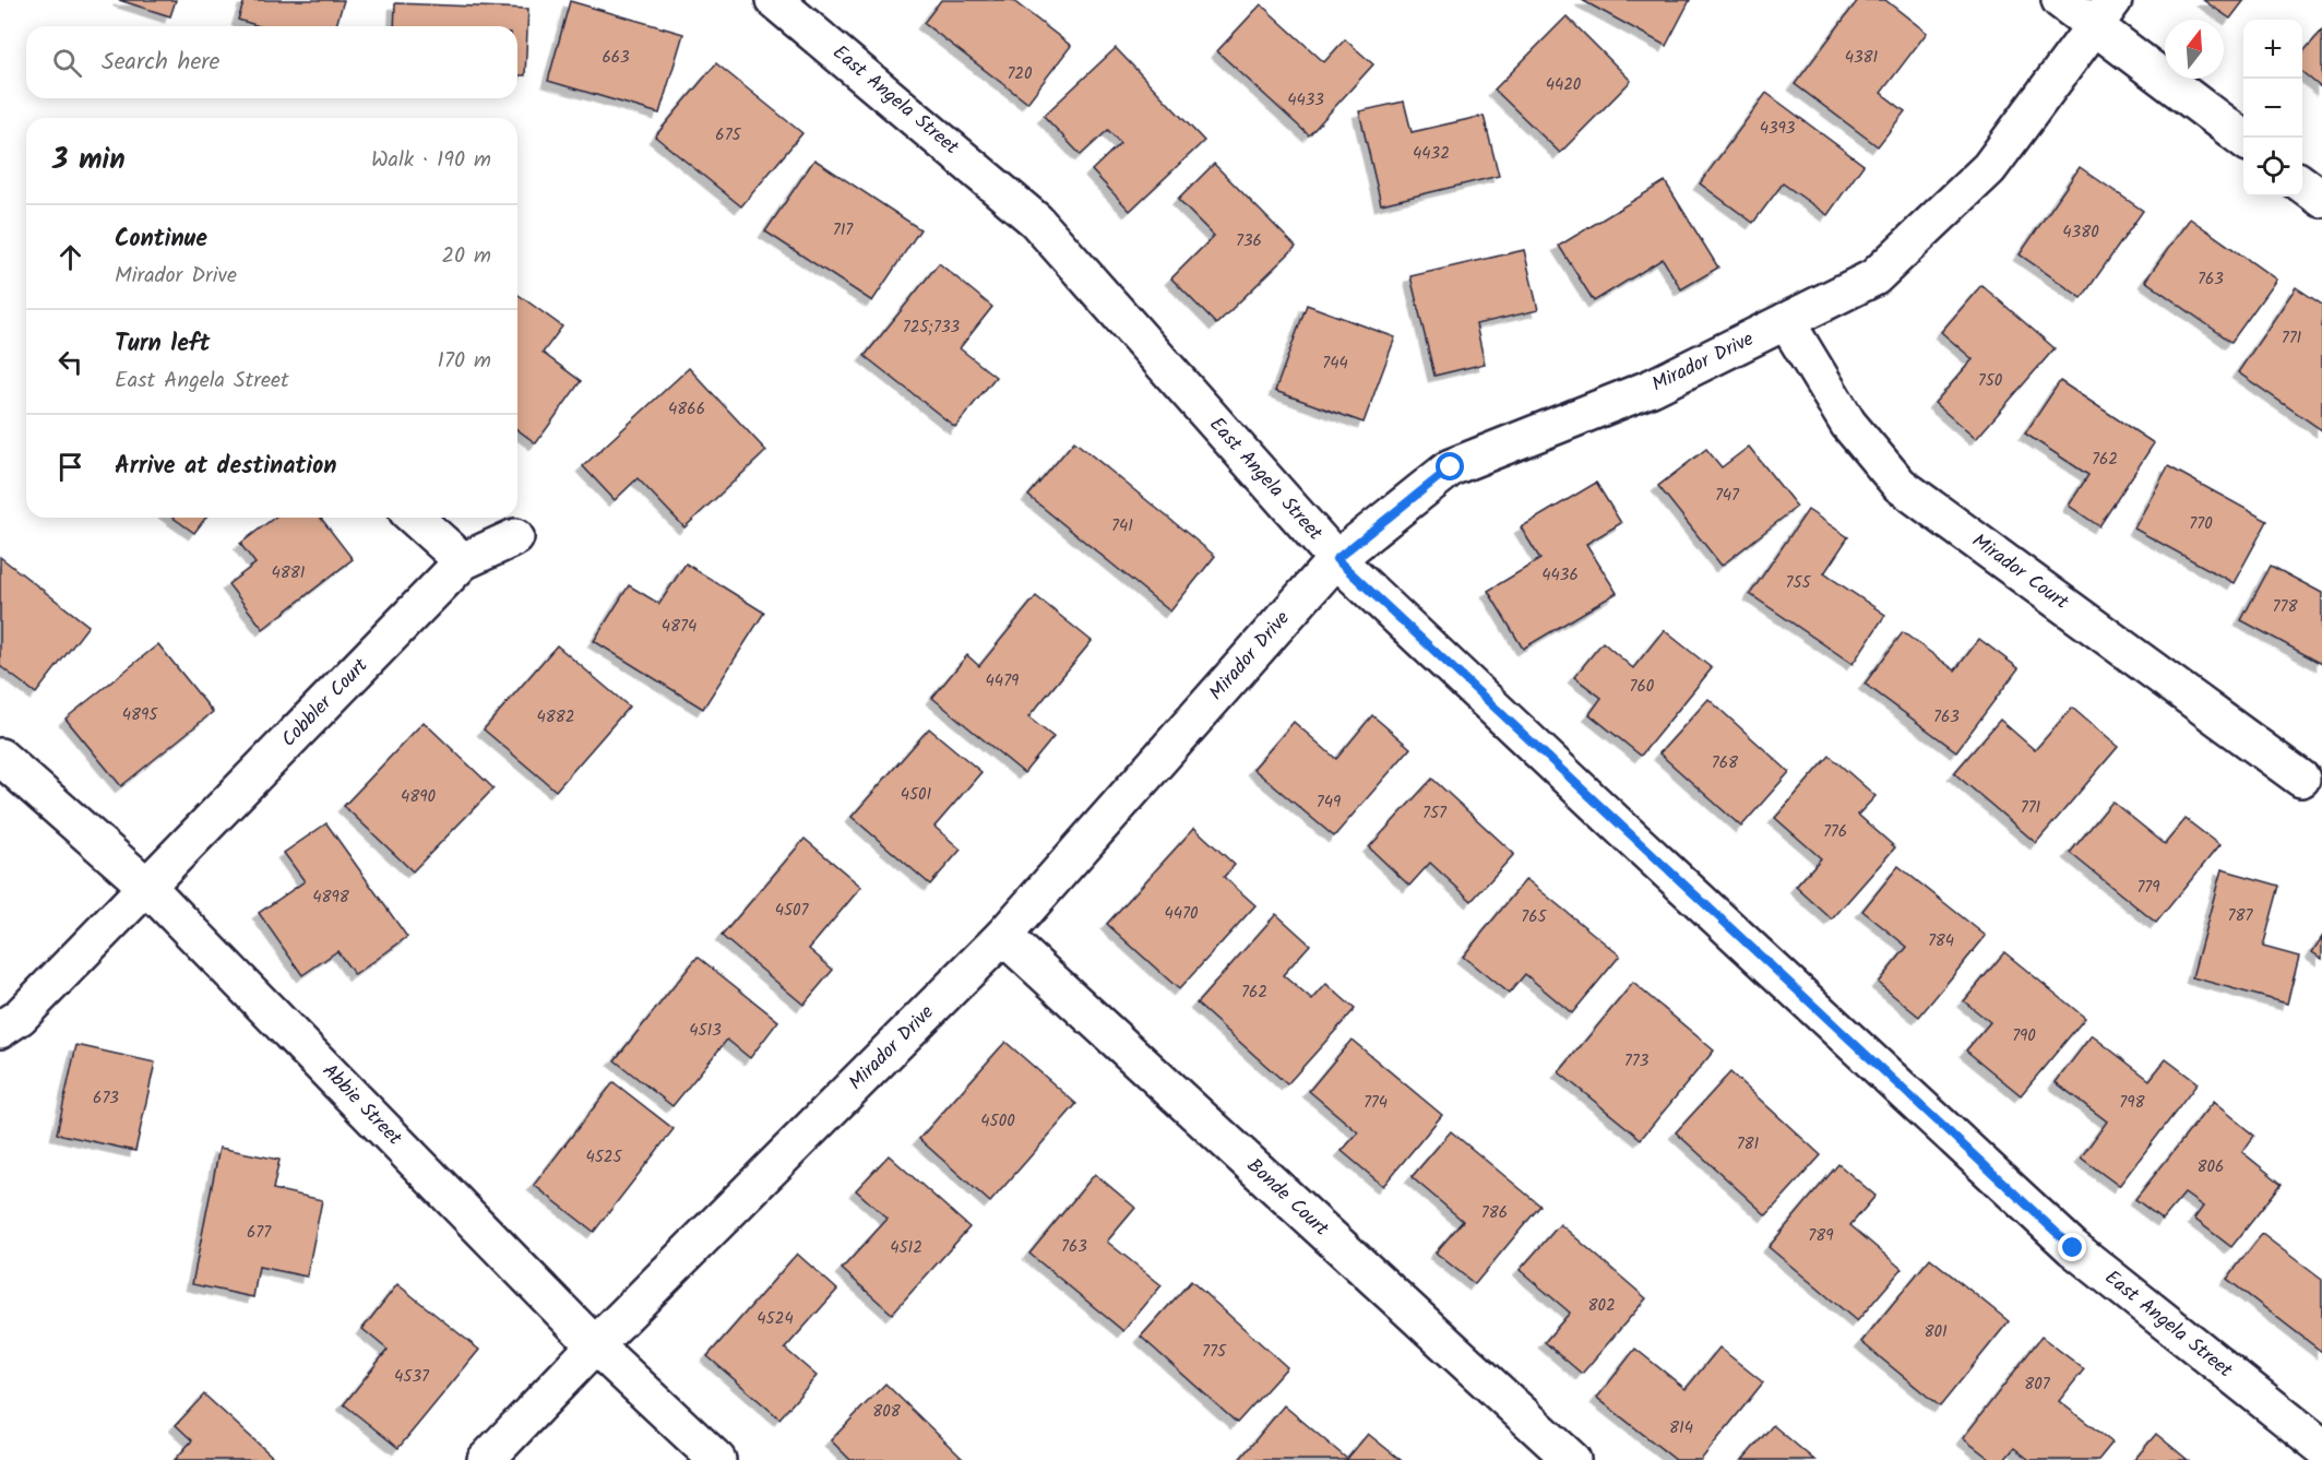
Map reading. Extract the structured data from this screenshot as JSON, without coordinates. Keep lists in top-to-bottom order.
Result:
{
  "streets": {
    "street": [
      "East Angela Street",
      "Mirador Drive",
      "Mirador Court",
      "Cobbler Court",
      "Abbie Street",
      "Bonde Court"
    ]
  },
  "crossings": [
    ["East Angela Street", "Mirador Drive"],
    ["Mirador Drive", "Mirador Court"],
    ["Mirador Drive", "Abbie Street"],
    ["Mirador Drive", "Bonde Court"],
    ["Cobbler Court", "Abbie Street"]
  ],
  "house_numbers": [
    "663",
    "4381",
    "720",
    "4420",
    "4433",
    "4393",
    "675",
    "4432",
    "717",
    "4380",
    "736",
    "763",
    "725;733",
    "771",
    "744",
    "750",
    "4866",
    "762",
    "747",
    "770",
    "741",
    "4881",
    "4436",
    "755",
    "778",
    "4874",
    "4479",
    "760",
    "4895",
    "4882",
    "763",
    "768",
    "4501",
    "4890",
    "749",
    "771",
    "757",
    "776",
    "779",
    "4898",
    "4507",
    "4470",
    "787",
    "765",
    "784",
    "762",
    "4513",
    "790",
    "773",
    "673",
    "774",
    "798",
    "4500",
    "781",
    "4525",
    "806",
    "786",
    "677",
    "789",
    "763",
    "4512",
    "802",
    "4524",
    "801",
    "775",
    "4537",
    "807",
    "808",
    "814"
  ],
  "north": "top",
  "page": {
    "map_buttons": ["+", "−"],
    "search": "Search here",
    "heading": ["3 min", "Walk · 190 m"],
    "list": [
      ["Continue", "Mirador Drive", "20 m"],
      ["Turn left", "East Angela Street", "170 m"],
      "Arrive at destination"
    ]
  }
}
